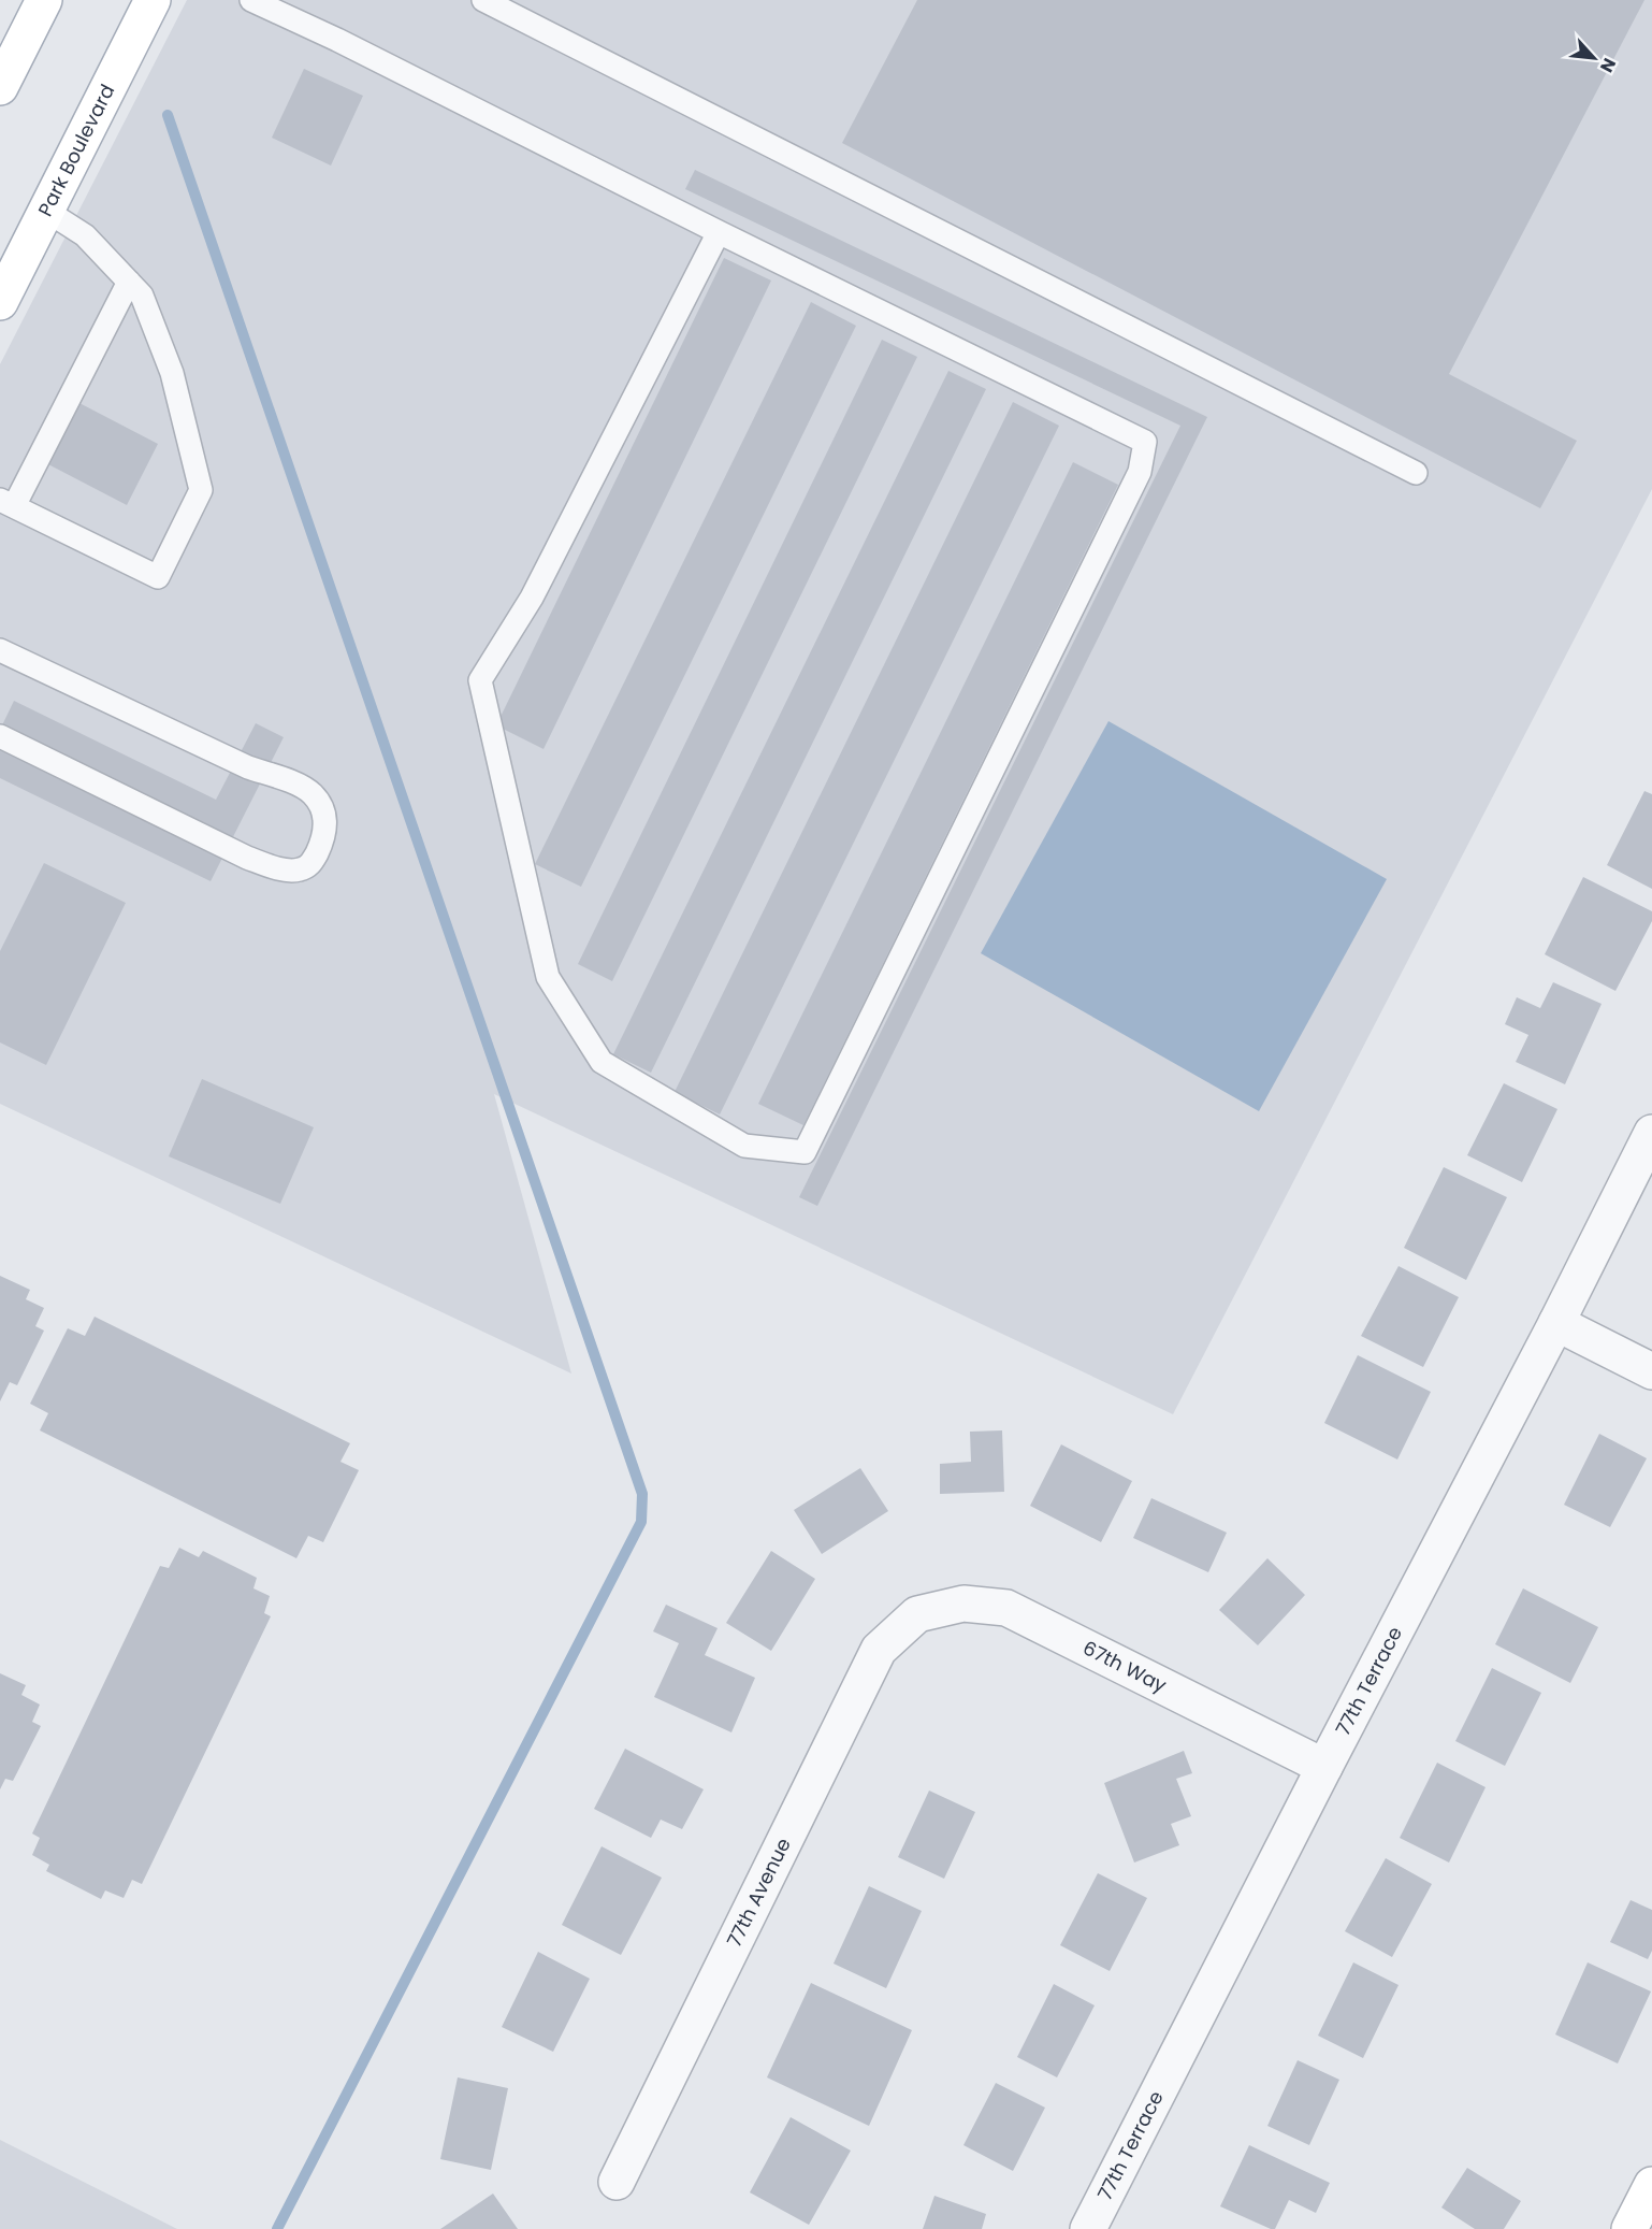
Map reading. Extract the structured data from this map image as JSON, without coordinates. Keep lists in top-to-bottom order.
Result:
{
  "streets": {
    "main road": ["Park Boulevard"],
    "street": ["67th Way", "77th Terrace", "77th Avenue"]
  },
  "crossings": [
    ["67th Way", "77th Terrace"],
    ["67th Way", "77th Avenue"]
  ],
  "north": "bottom right"
}
